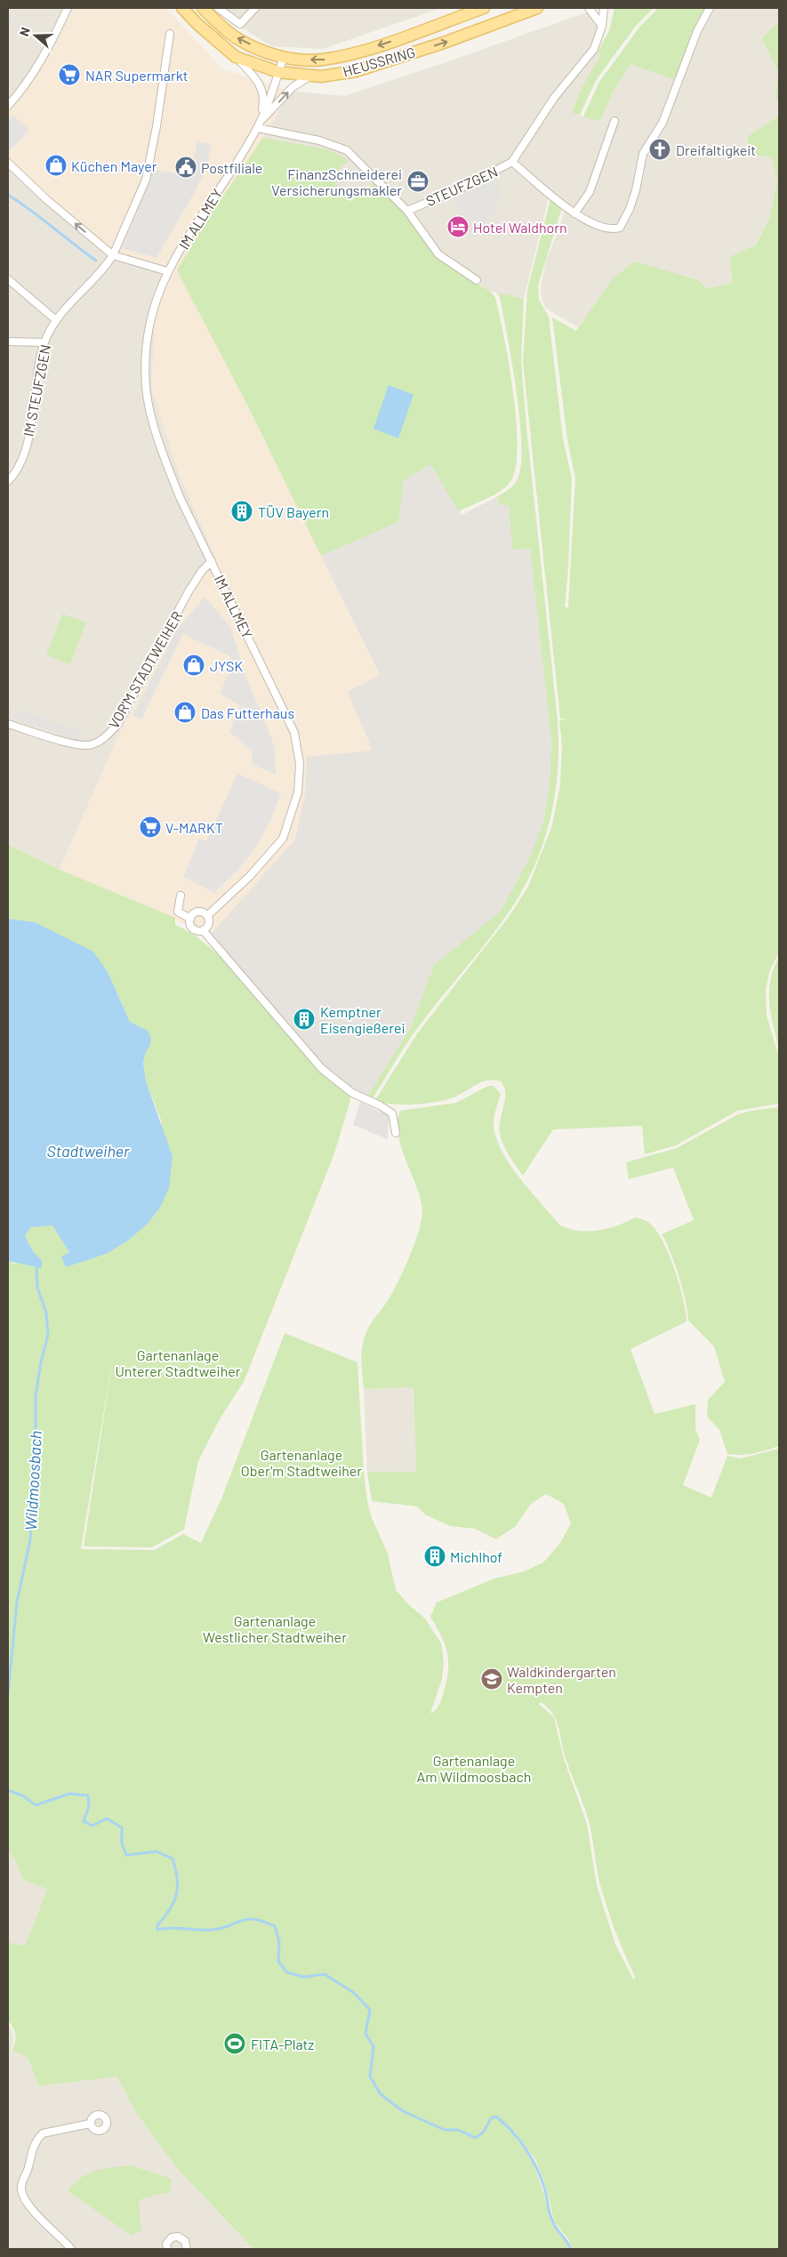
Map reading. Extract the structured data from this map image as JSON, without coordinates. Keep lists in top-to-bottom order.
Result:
{
  "streets": {
    "main road": ["HEUSSRING"],
    "street": [
      "STEUFZGEN",
      "IM ALLMEY",
      "IM STEUFZGEN",
      "VOR'M STADTWEIHER"
    ]
  },
  "crossings": [
    ["HEUSSRING", "IM ALLMEY"],
    ["STEUFZGEN", "IM ALLMEY"],
    ["IM ALLMEY", "VOR'M STADTWEIHER"]
  ],
  "water": ["Stadtweiher", "Wildmoosbach"],
  "parks": [
    "Gartenanlage Unterer Stadtweiher",
    "Gartenanlage Ober'm Stadtweiher",
    "Gartenanlage Westlicher Stadtweiher",
    "Gartenanlage Am Wildmoosbach"
  ],
  "places": {
    "supermarket": ["NAR Supermarkt", "V-MARKT"],
    "church": ["Dreifaltigkeit"],
    "shop": ["Küchen Mayer", "JYSK", "Das Futterhaus"],
    "public building": ["Postfiliale"],
    "office": ["FinanzSchneiderei Versicherungsmakler"],
    "hotel": ["Hotel Waldhorn"],
    "building": ["TÜV Bayern", "Kemptner Eisengießerei", "Michlhof"],
    "school or university": ["Waldkindergarten Kempten"],
    "sports": ["FITA-Platz"]
  },
  "north": "left"
}
